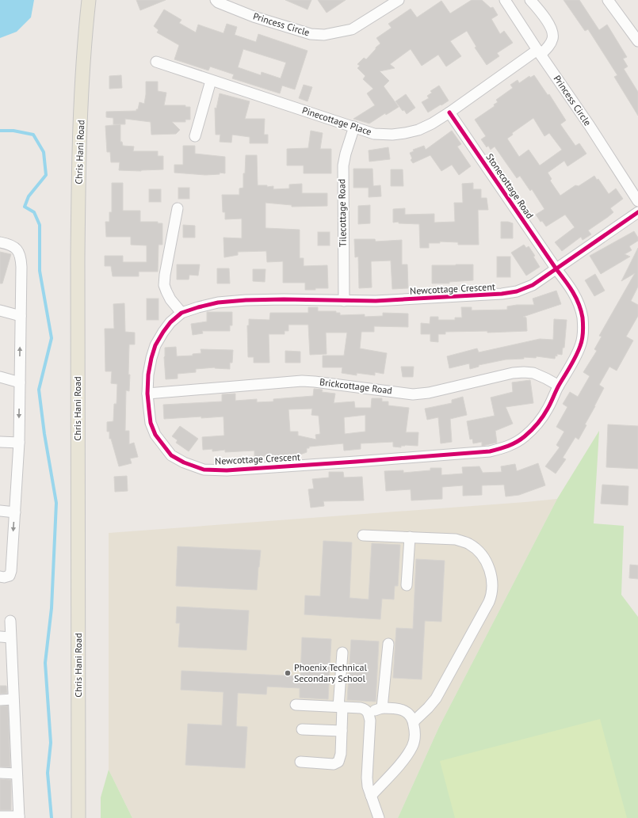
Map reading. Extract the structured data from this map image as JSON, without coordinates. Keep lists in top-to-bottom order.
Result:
{
  "streets": {
    "main road": ["Chris Hani Road"],
    "street": [
      "Princess Circle",
      "Pinecottage Place",
      "Stonecottage Road",
      "Tilecottage Road",
      "Newcottage Crescent",
      "Brickcottage Road"
    ]
  },
  "crossings": [
    ["Princess Circle", "Pinecottage Place"],
    ["Pinecottage Place", "Stonecottage Road"],
    ["Pinecottage Place", "Tilecottage Road"],
    ["Stonecottage Road", "Newcottage Crescent"],
    ["Tilecottage Road", "Newcottage Crescent"],
    ["Newcottage Crescent", "Brickcottage Road"]
  ],
  "places": ["Phoenix Technical Secondary School"]
}
